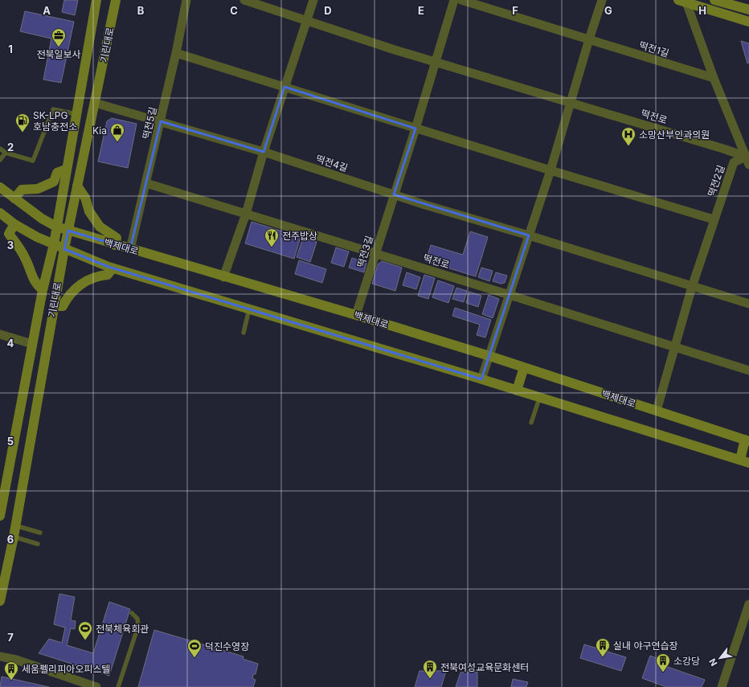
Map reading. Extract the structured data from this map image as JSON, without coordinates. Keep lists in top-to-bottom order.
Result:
{
  "streets": {
    "street": [
      "기린대로",
      "떡전1길",
      "떡전로",
      "떡전5길",
      "떡전4길",
      "떡전2길",
      "백제대로",
      "떡전3길"
    ]
  },
  "crossings": [
    ["기린대로", "떡전4길"],
    ["기린대로", "백제대로"],
    ["떡전로", "떡전2길"],
    ["떡전로", "떡전3길"],
    ["떡전5길", "떡전4길"],
    ["떡전5길", "백제대로"],
    ["떡전4길", "떡전3길"],
    ["떡전2길", "백제대로"],
    ["백제대로", "떡전3길"]
  ],
  "places": {
    "office": ["전북일보사"],
    "fuel station": ["SK-LPG 호남충전소"],
    "shop": ["Kia"],
    "hospital": ["소망산부인과의원"],
    "restaurant": ["전주밥상"],
    "sports": ["전북체육회관", "덕진수영장"],
    "building": [
      "실내 야구연습장",
      "소강당",
      "전북여성교육문화센터",
      "세움펠리피아오피스텔"
    ]
  },
  "north": "bottom left",
  "grid": {
    "columns": [
      "A",
      "B",
      "C",
      "D",
      "E",
      "F",
      "G",
      "H"
    ],
    "rows": [
      "1",
      "2",
      "3",
      "4",
      "5",
      "6",
      "7"
    ]
  }
}
